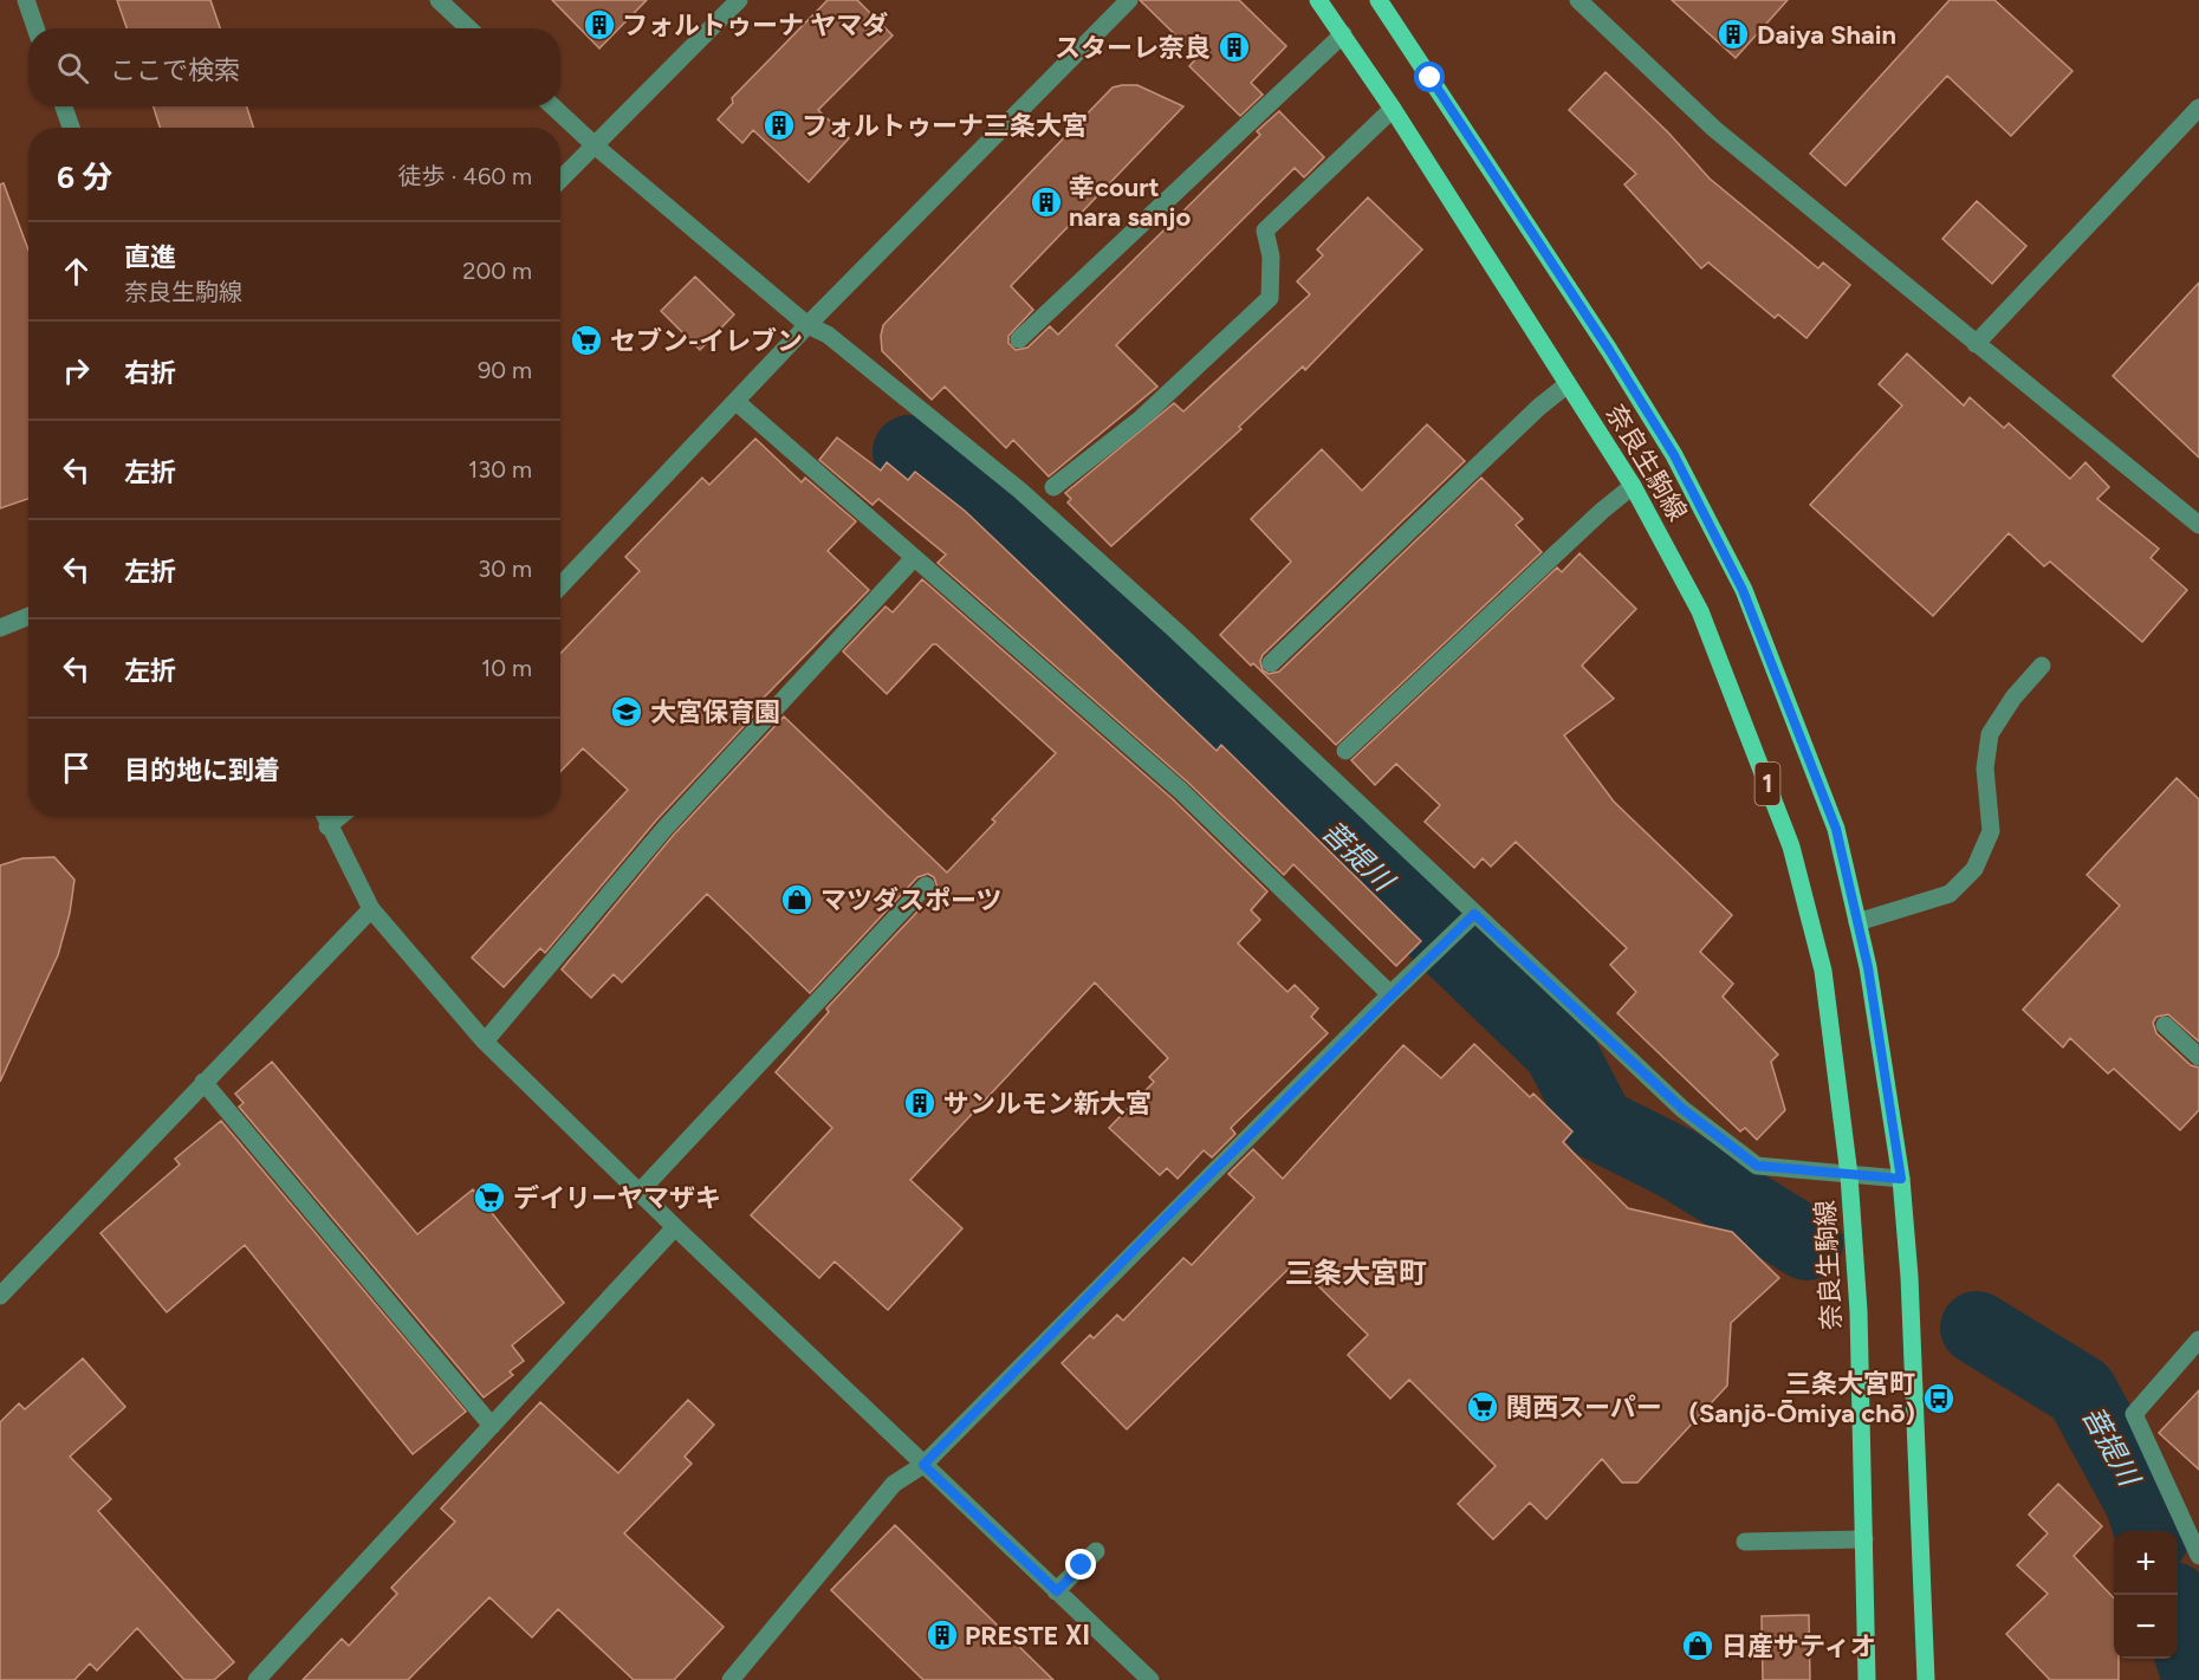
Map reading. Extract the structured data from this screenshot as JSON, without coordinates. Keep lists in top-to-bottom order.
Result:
{
  "streets": {
    "main road": ["奈良生駒線", "1"]
  },
  "districts": ["三条大宮町"],
  "water": ["菩提川"],
  "places": {
    "building": [
      "フォルトゥーナ ヤマダ",
      "Daiya Shain",
      "スターレ奈良",
      "フォルトゥーナ三条大宮",
      "幸court nara sanjo",
      "サンルモン新大宮",
      "PRESTE Ⅺ"
    ],
    "supermarket": ["セブン-イレブン", "デイリーヤマザキ", "関西スーパー"],
    "school or university": ["大宮保育園"],
    "shop": ["マツダスポーツ", "日産サティオ"],
    "bus stop": ["三条大宮町 (Sanjō-Ōmiya chō)"]
  },
  "page": {
    "search": "ここで検索",
    "heading": ["6 分", "徒歩 · 460 m"],
    "list": [
      ["直進", "奈良生駒線", "200 m"],
      ["右折", "90 m"],
      ["左折", "130 m"],
      ["左折", "30 m"],
      ["左折", "10 m"],
      "目的地に到着"
    ],
    "map_buttons": ["+", "−"]
  }
}
